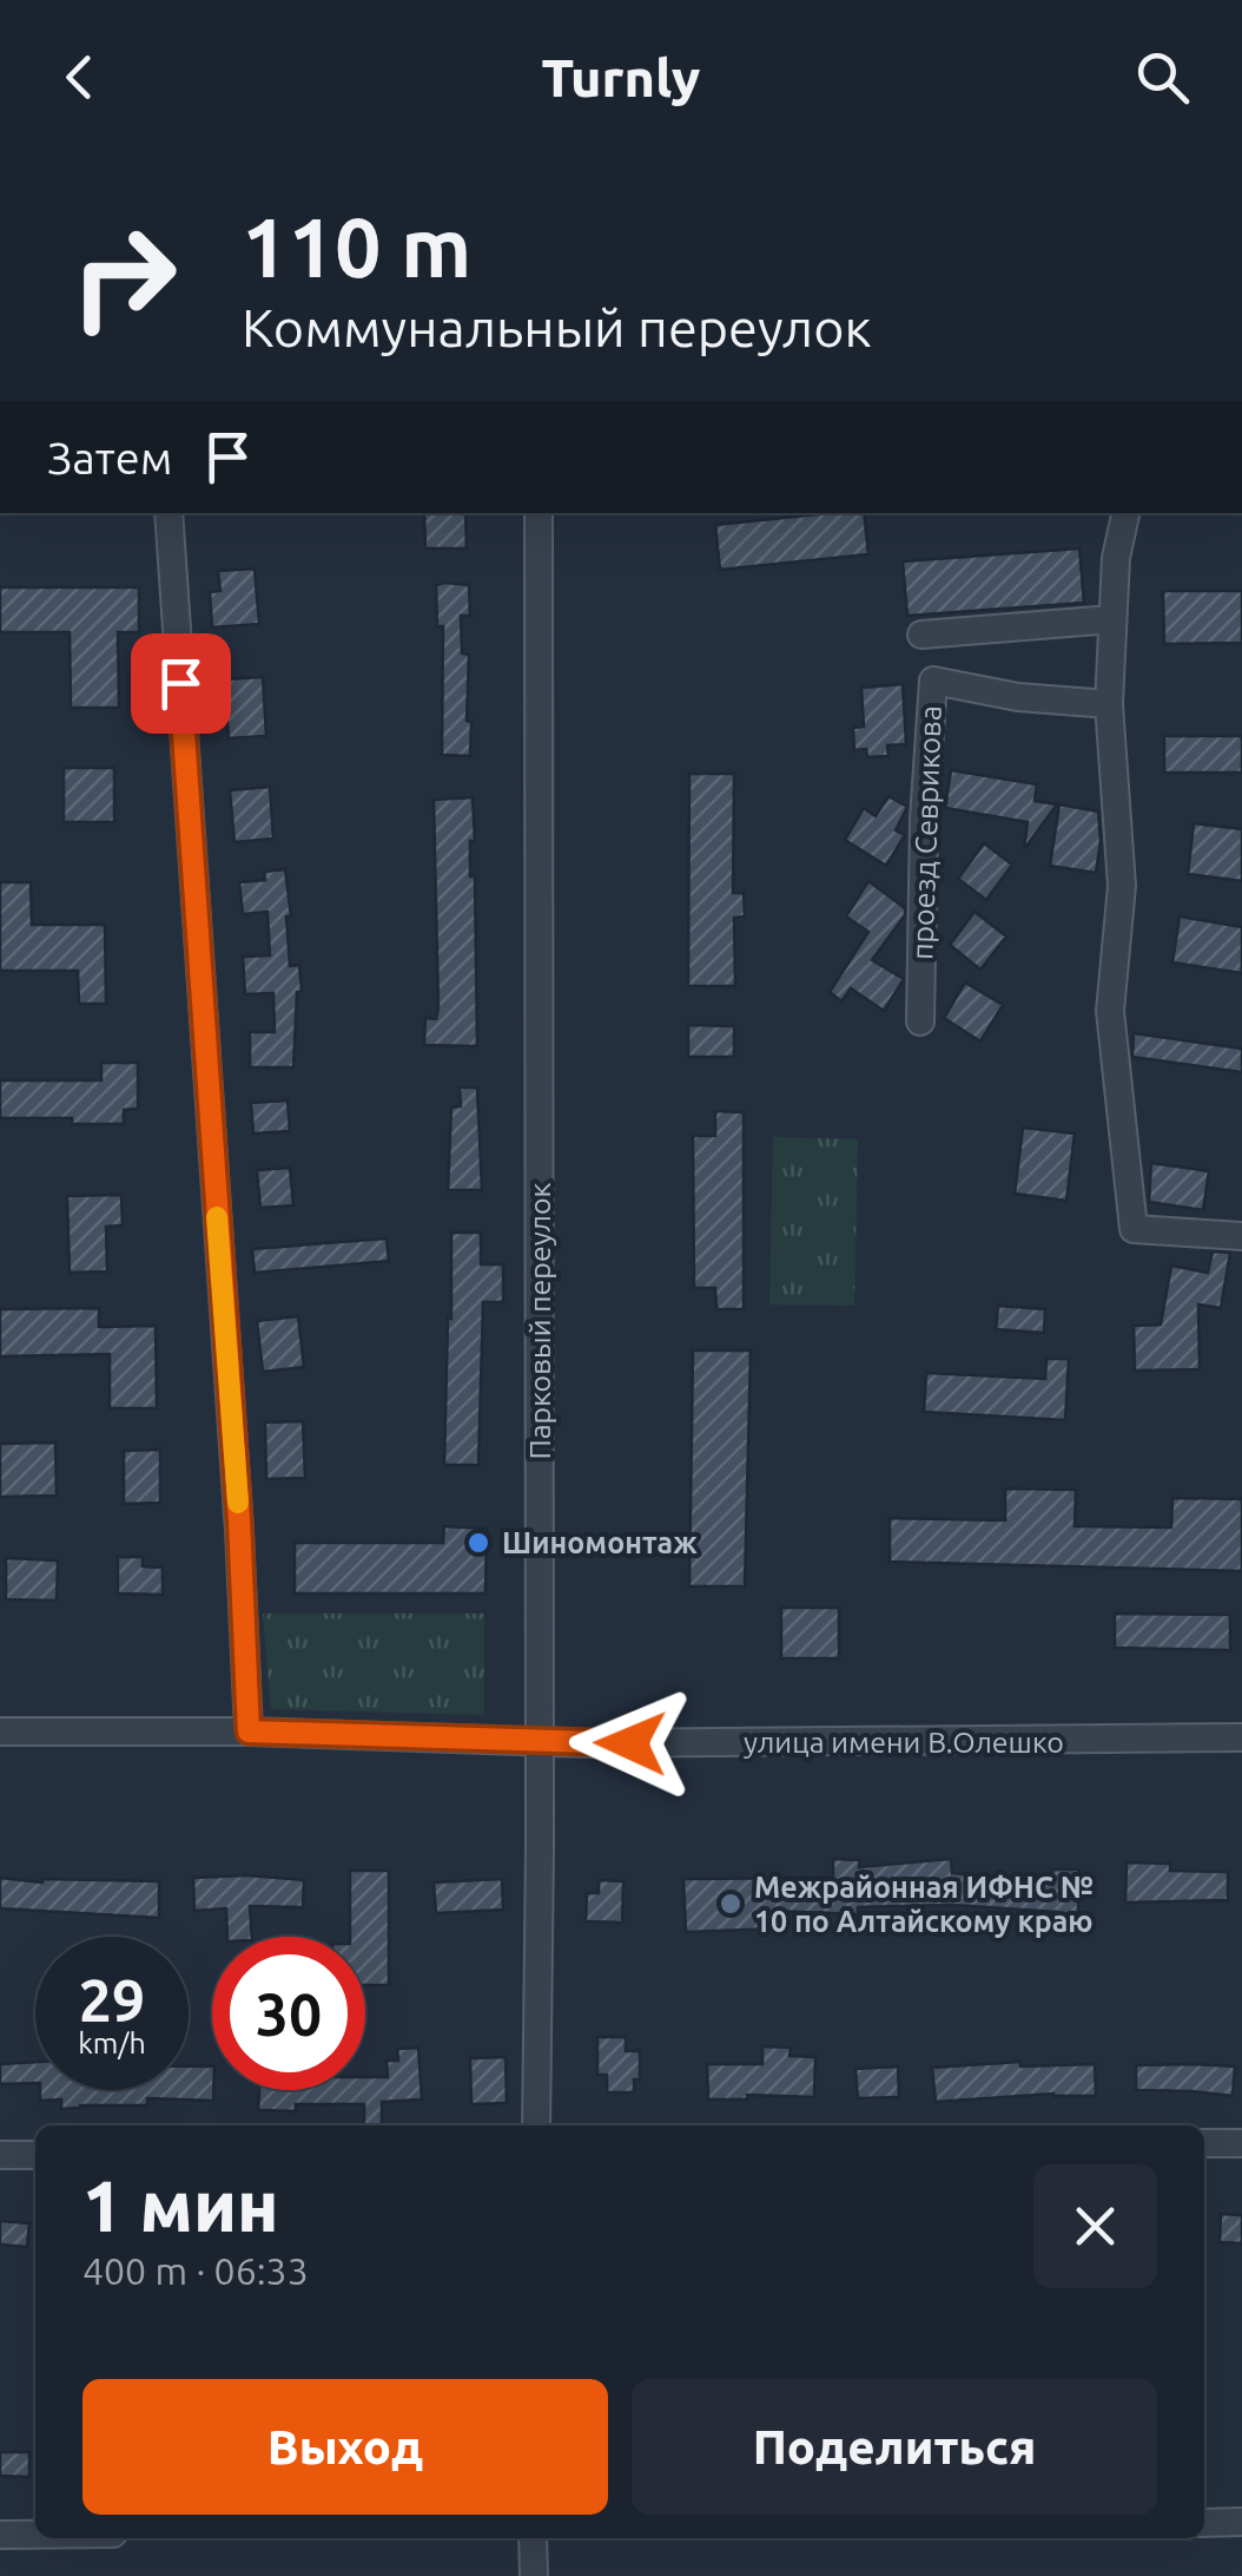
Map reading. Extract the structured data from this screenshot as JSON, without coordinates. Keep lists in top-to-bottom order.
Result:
{
  "streets": {
    "street": ["проезд Севрикова", "Парковый переулок", "улица имени В.Олешко"]
  },
  "crossings": [
    ["Парковый переулок", "улица имени В.Олешко"]
  ],
  "places": ["Шиномонтаж", "Межрайонная ИФНС № 10 по Алтайскому краю"],
  "page": {
    "header": "Turnly",
    "turn": ["110 m", "Коммунальный переулок"],
    "then": "Затем",
    "speed": "29 km/h",
    "limit": "30",
    "heading": ["1 мин", "400 m · 06:33"],
    "buttons": ["Выход", "Поделиться"]
  }
}
